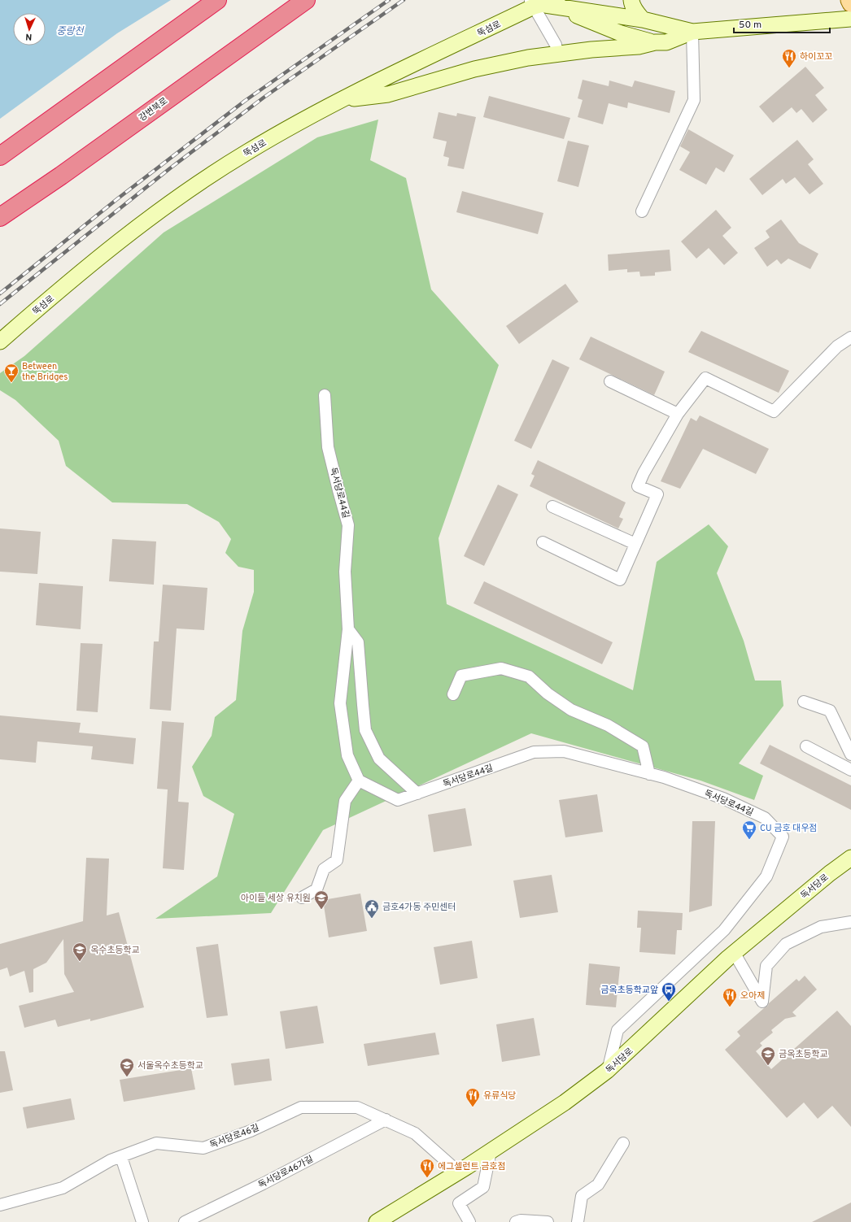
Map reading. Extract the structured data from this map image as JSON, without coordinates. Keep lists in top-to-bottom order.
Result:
{
  "streets": {
    "highway": ["강변북로"],
    "main road": ["뚝섬로", "독서당로"],
    "street": ["독서당로44길", "독서당로46길", "독서당로46가길"]
  },
  "crossings": [
    ["독서당로44길", "독서당로"],
    ["독서당로", "독서당로46길"],
    ["독서당로46길", "독서당로46가길"]
  ],
  "water": ["중랑천"],
  "places": {
    "restaurant": [
      "하이꼬꼬",
      "오아제",
      "유류식당",
      "에그셀런트 금호점"
    ],
    "bar": ["Between the Bridges"],
    "supermarket": ["CU 금호 대우점"],
    "school or university": [
      "아이들 세상 유치원",
      "옥수초등학교",
      "금옥초등학교",
      "서울옥수초등학교"
    ],
    "public building": ["금호4가동 주민센터"],
    "bus stop": ["금옥초등학교앞"]
  },
  "scale_bar": "50 m",
  "north": "bottom"
}
